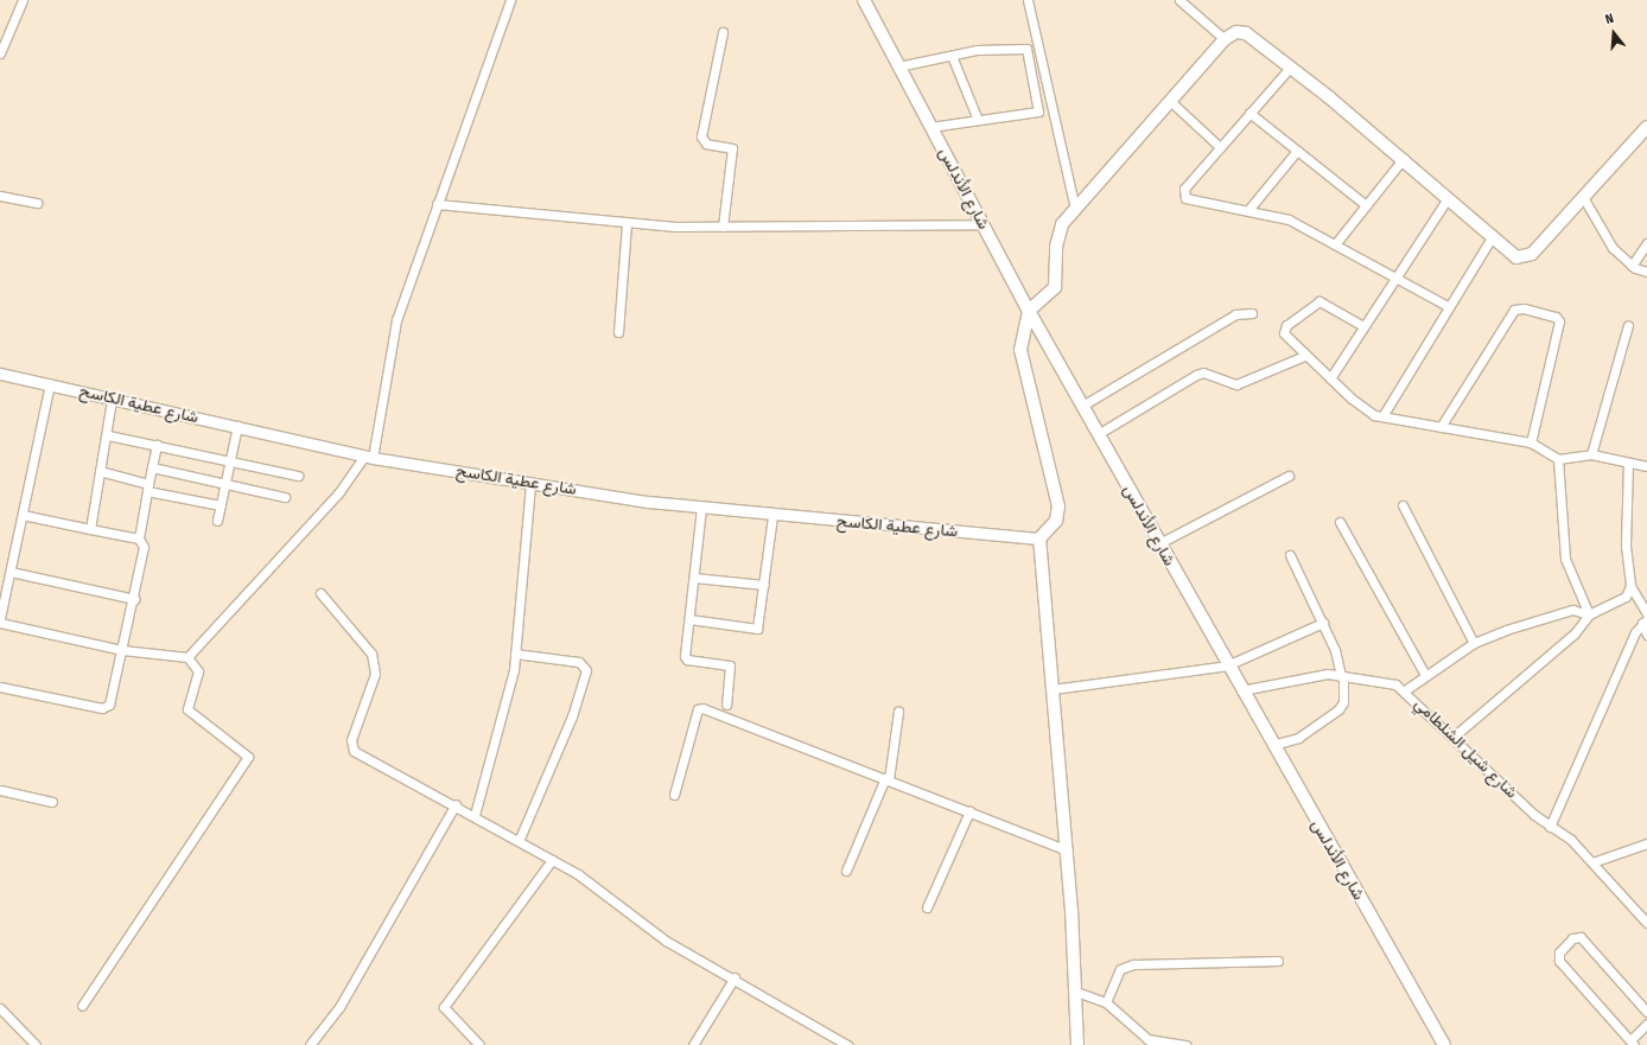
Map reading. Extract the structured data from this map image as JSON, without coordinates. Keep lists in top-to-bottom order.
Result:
{
  "streets": {
    "main road": ["شارع الأندلس"],
    "street": ["شارع عطية الكاسح", "شارع شيل الشلطامي"]
  },
  "crossings": [
    ["شارع الأندلس", "شارع شيل الشلطامي"]
  ],
  "north": "top"
}
